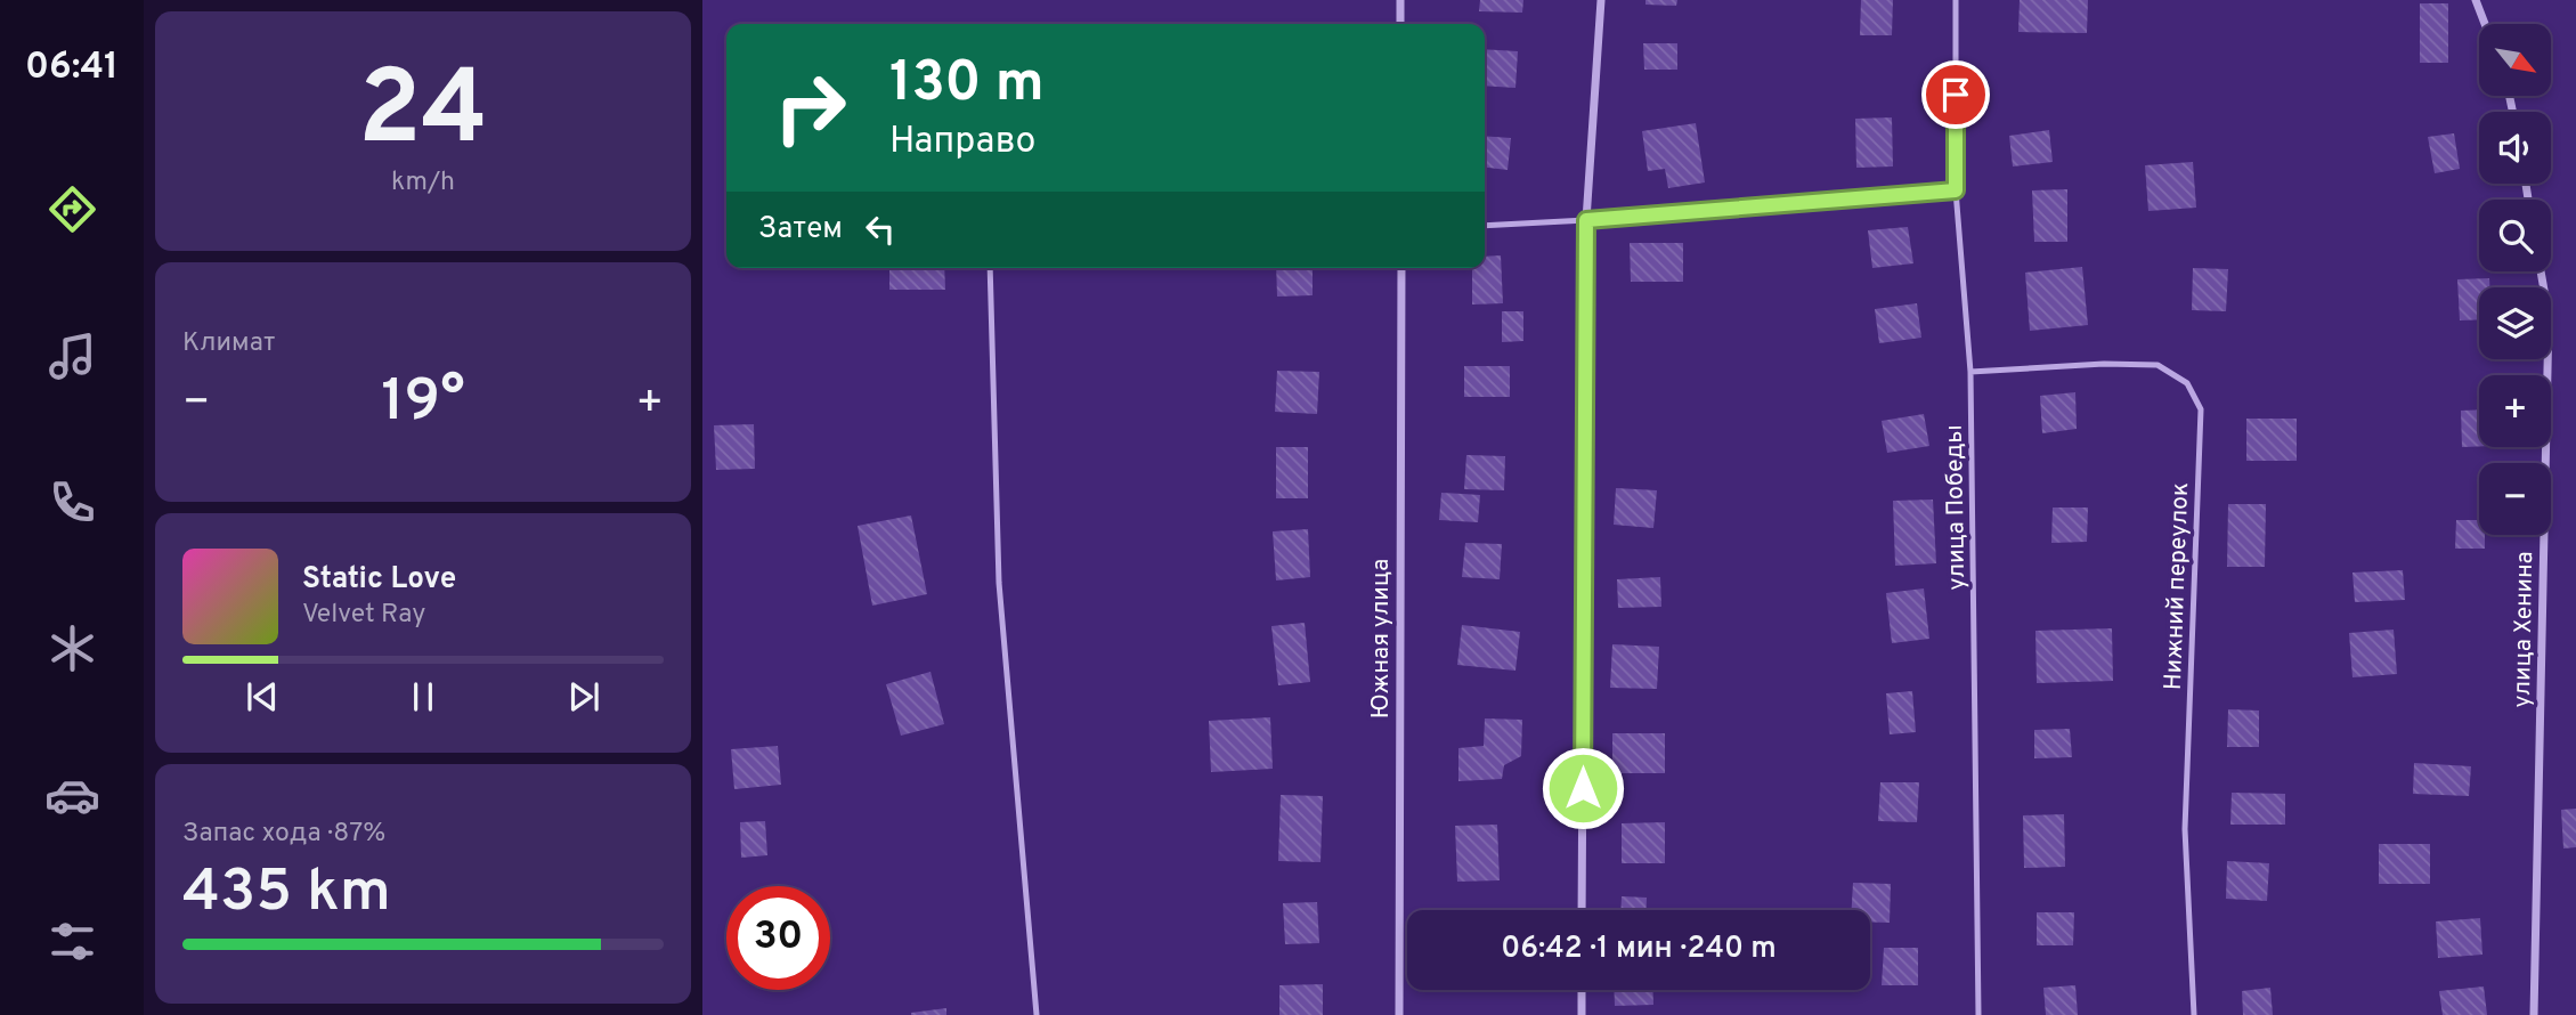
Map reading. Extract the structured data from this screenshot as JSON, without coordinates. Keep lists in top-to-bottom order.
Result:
{
  "streets": {
    "street": ["улица Хенина", "Южная улица"],
    "lane": ["улица Победы", "Нижний переулок"]
  },
  "crossings": [
    ["улица Победы", "Нижний переулок"]
  ],
  "north": "bottom right",
  "page": {
    "tabs": "06:41",
    "tile": [
      ["24", "km/h"],
      "Климат",
      ["Запас хода · 87%", "435 km"]
    ],
    "map_buttons": ["+", "−"],
    "turn": ["130 m", "Направо"],
    "then": "Затем",
    "heat": ["−", "19°", "+"],
    "song": ["Static Love", "Velvet Ray"],
    "limit": "30",
    "trip": "06:42 · 1 мин · 240 m"
  }
}
